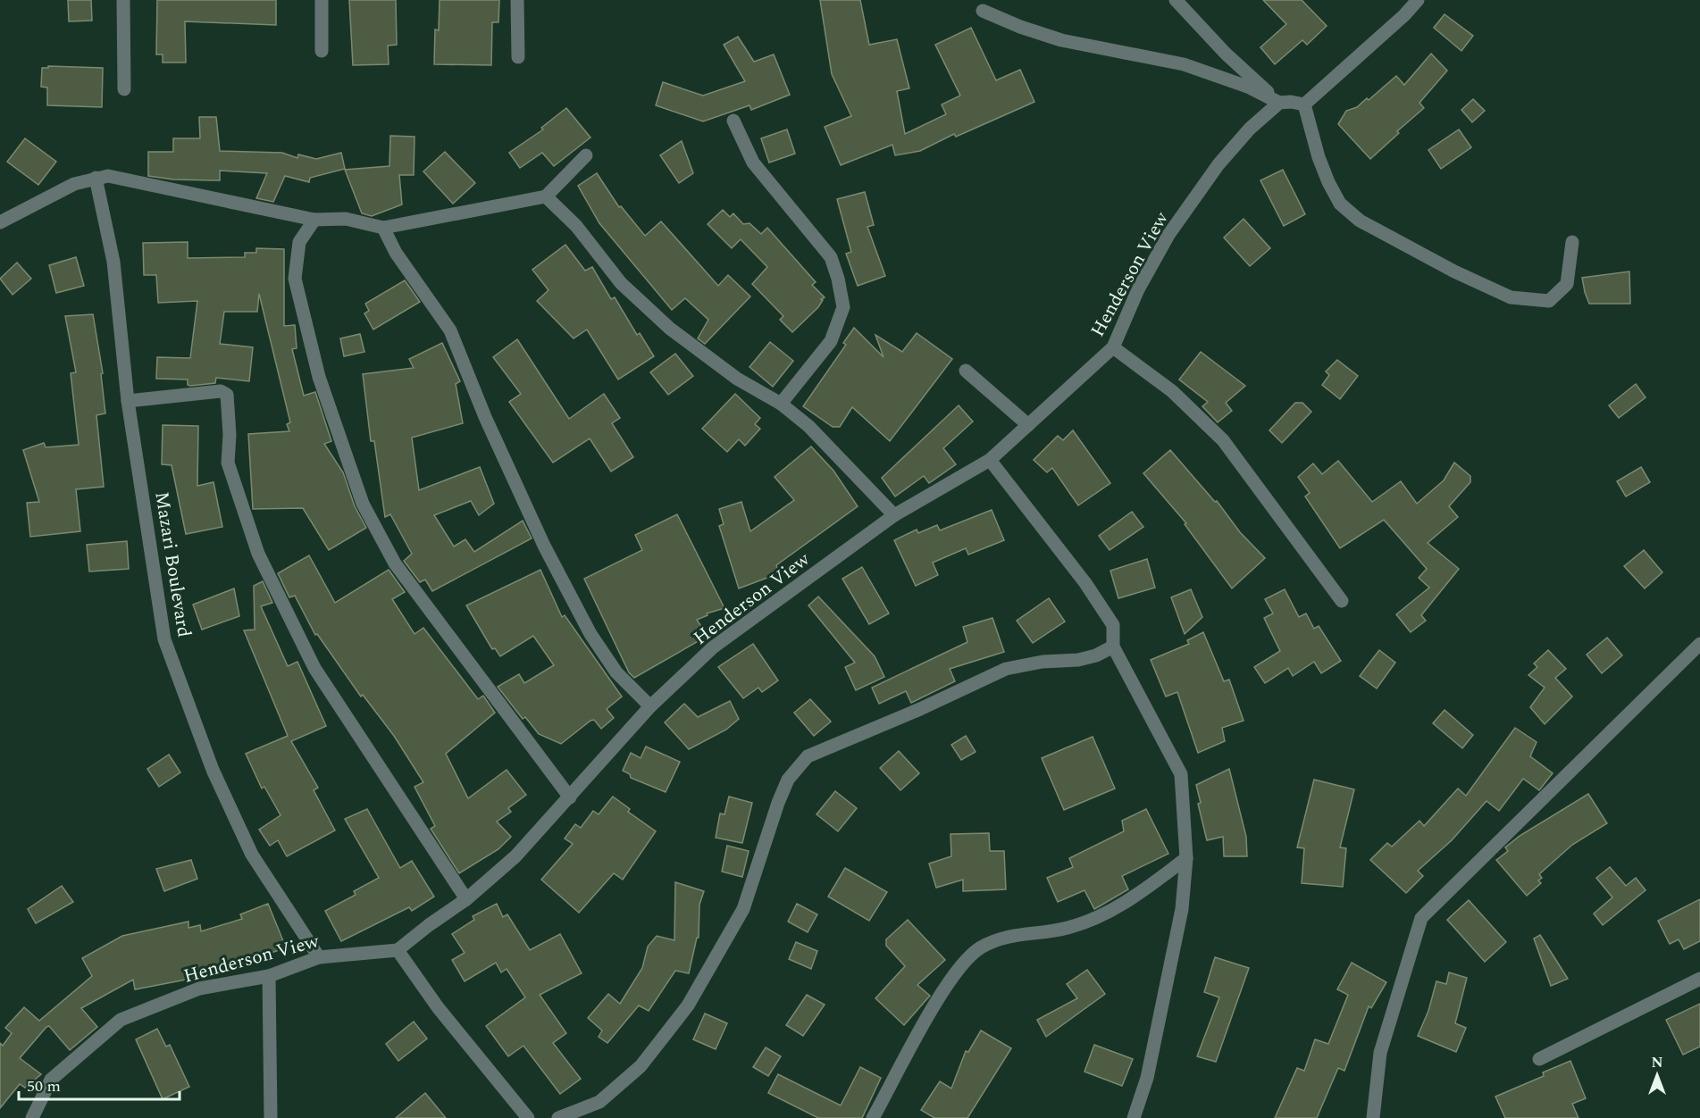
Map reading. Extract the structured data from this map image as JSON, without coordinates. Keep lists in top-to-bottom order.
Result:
{
  "streets": {
    "street": ["Henderson View", "Mazari Boulevard"]
  },
  "crossings": [
    ["Henderson View", "Mazari Boulevard"]
  ],
  "scale_bar": "50 m",
  "north": "top"
}
